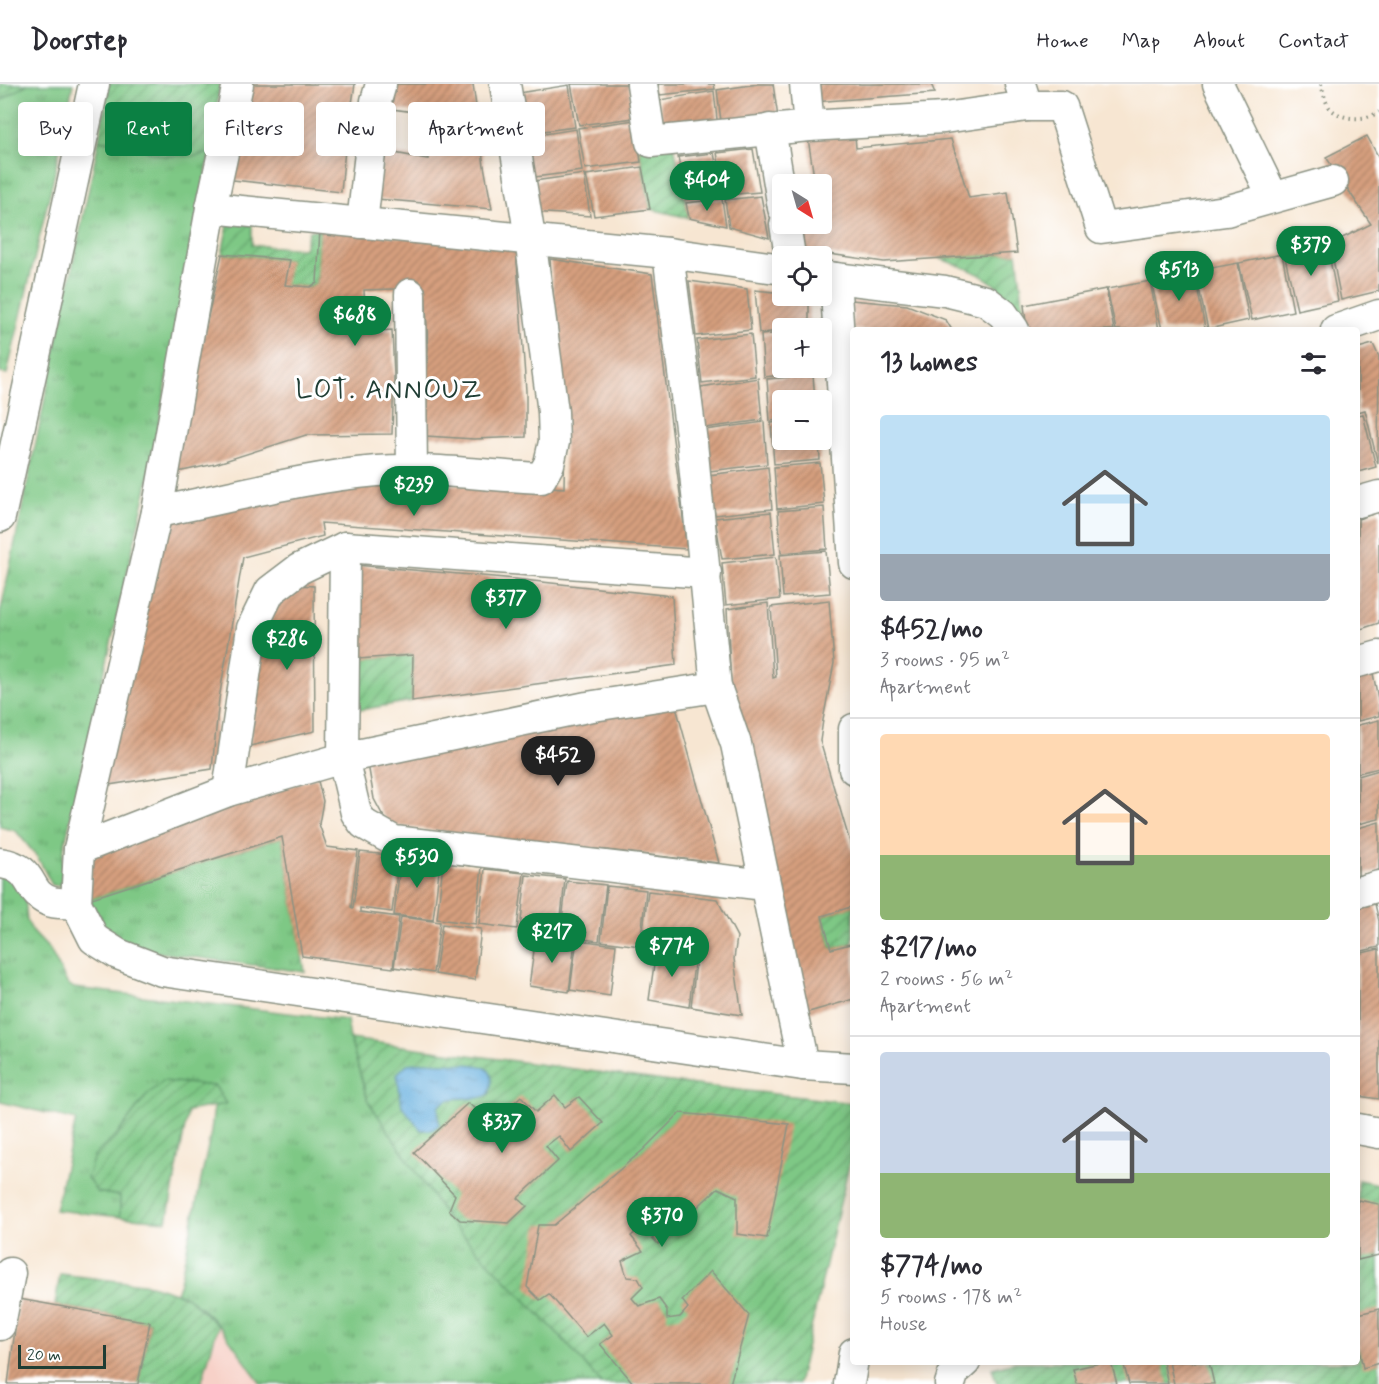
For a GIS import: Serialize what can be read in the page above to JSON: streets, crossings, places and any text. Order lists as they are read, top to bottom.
{
  "districts": ["LOT. ANNOUZ"],
  "scale_bar": "20 m",
  "north": "bottom right",
  "page": {
    "header": "Doorstep",
    "nav": [
      "Home",
      "Map",
      "About",
      "Contact"
    ],
    "chip": [
      "Buy",
      "Rent",
      "Filters",
      "New",
      "Apartment"
    ],
    "price": [
      "$404",
      "$379",
      "$513",
      "$688",
      "$239",
      "$377",
      "$286",
      "$452",
      "$530",
      "$217",
      "$774",
      "$337",
      "$370"
    ],
    "map_buttons": ["+", "−"],
    "heading": "13 homes",
    "list": [
      {
        "name": "$452/mo",
        "note": "3 rooms · 95 m² · Apartment"
      },
      {
        "name": "$217/mo",
        "note": "2 rooms · 56 m² · Apartment"
      },
      {
        "name": "$774/mo",
        "note": "5 rooms · 178 m² · House"
      }
    ],
    "scale": "20 m"
  }
}
